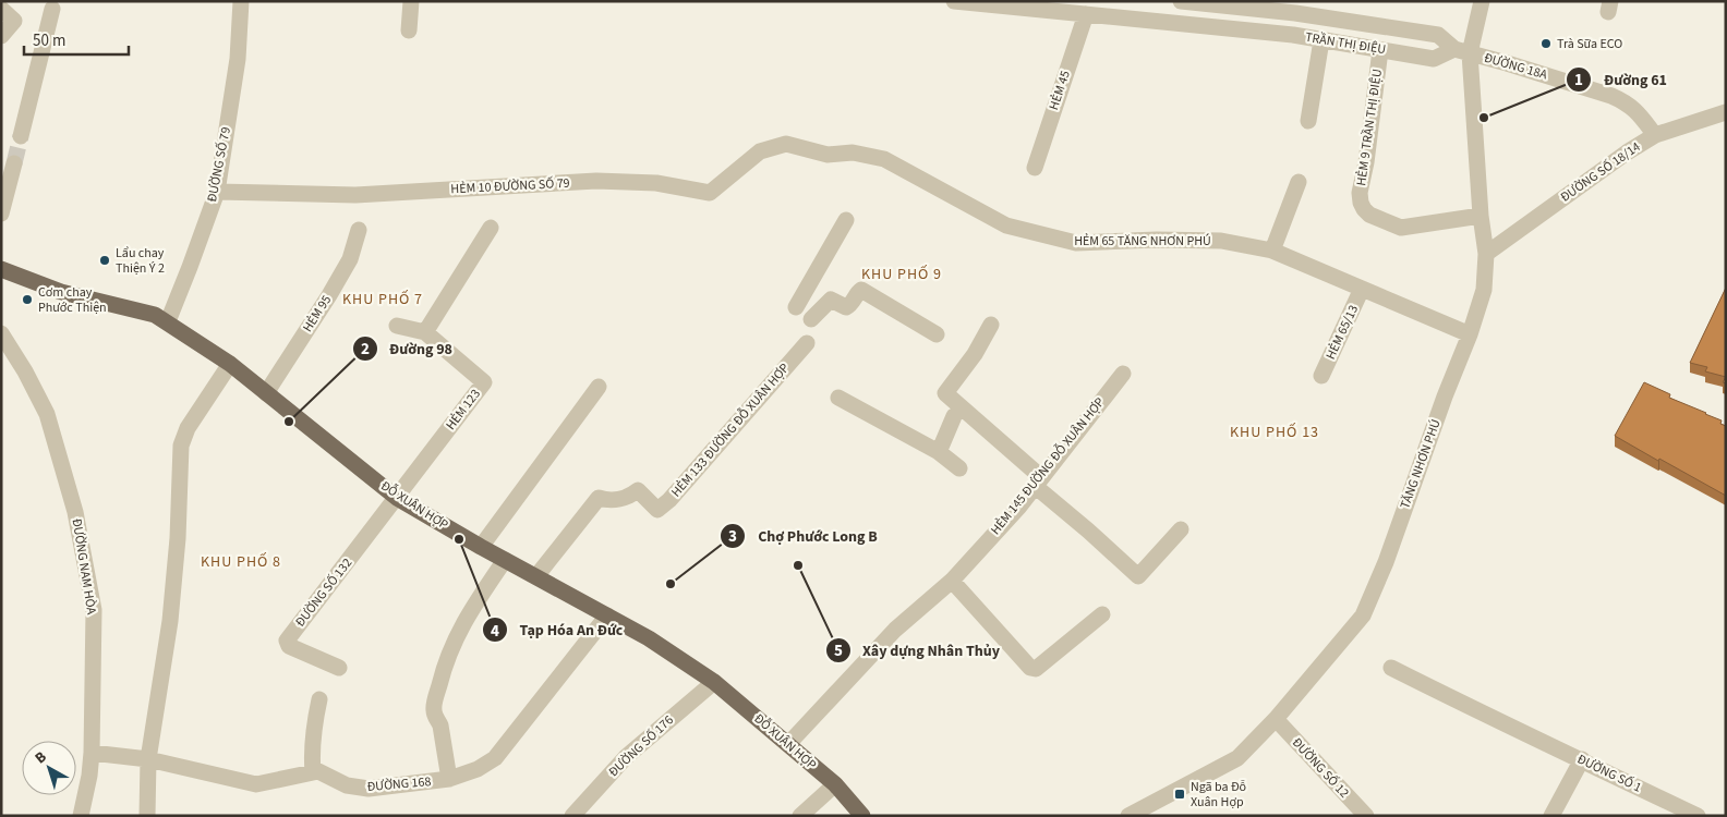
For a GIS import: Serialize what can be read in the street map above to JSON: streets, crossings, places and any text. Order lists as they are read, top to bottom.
{
  "streets": {
    "main road": ["ĐỖ XUÂN HỢP"],
    "street": [
      "TRẦN THỊ ĐIỆU",
      "ĐƯỜNG 18A",
      "HẺM 45",
      "HẺM 9 TRẦN THỊ ĐIỆU",
      "ĐƯỜNG SỐ 79",
      "ĐƯỜNG SỐ 18/14",
      "HẺM 10 ĐƯỜNG SỐ 79",
      "HẺM 65 TĂNG NHƠN PHÚ",
      "HẺM 95",
      "HẺM 65/13",
      "HẺM 123",
      "HẺM 133 ĐƯỜNG ĐỖ XUÂN HỢP",
      "TĂNG NHƠN PHÚ",
      "HẺM 145 ĐƯỜNG ĐỖ XUÂN HỢP",
      "ĐƯỜNG NAM HÒA",
      "ĐƯỜNG SỐ 132",
      "ĐƯỜNG SỐ 176",
      "ĐƯỜNG SỐ 12",
      "ĐƯỜNG SỐ 1",
      "ĐƯỜNG 168"
    ]
  },
  "crossings": [
    ["TRẦN THỊ ĐIỆU", "ĐƯỜNG 18A"],
    ["TRẦN THỊ ĐIỆU", "HẺM 45"],
    ["TRẦN THỊ ĐIỆU", "HẺM 9 TRẦN THỊ ĐIỆU"],
    ["TRẦN THỊ ĐIỆU", "TĂNG NHƠN PHÚ"],
    ["ĐƯỜNG 18A", "ĐƯỜNG SỐ 18/14"],
    ["ĐƯỜNG 18A", "TĂNG NHƠN PHÚ"],
    ["HẺM 9 TRẦN THỊ ĐIỆU", "TĂNG NHƠN PHÚ"],
    ["ĐƯỜNG SỐ 79", "HẺM 10 ĐƯỜNG SỐ 79"],
    ["ĐƯỜNG SỐ 79", "ĐỖ XUÂN HỢP"],
    ["ĐƯỜNG SỐ 18/14", "TĂNG NHƠN PHÚ"],
    ["HẺM 10 ĐƯỜNG SỐ 79", "HẺM 65 TĂNG NHƠN PHÚ"],
    ["HẺM 65 TĂNG NHƠN PHÚ", "HẺM 65/13"],
    ["HẺM 65 TĂNG NHƠN PHÚ", "TĂNG NHƠN PHÚ"],
    ["HẺM 95", "ĐỖ XUÂN HỢP"],
    ["HẺM 123", "ĐỖ XUÂN HỢP"],
    ["HẺM 123", "ĐƯỜNG SỐ 132"],
    ["HẺM 133 ĐƯỜNG ĐỖ XUÂN HỢP", "ĐỖ XUÂN HỢP"],
    ["TĂNG NHƠN PHÚ", "ĐƯỜNG SỐ 12"],
    ["HẺM 145 ĐƯỜNG ĐỖ XUÂN HỢP", "ĐỖ XUÂN HỢP"],
    ["ĐỖ XUÂN HỢP", "ĐƯỜNG SỐ 132"],
    ["ĐỖ XUÂN HỢP", "ĐƯỜNG SỐ 176"],
    ["ĐỖ XUÂN HỢP", "ĐƯỜNG 168"]
  ],
  "districts": [
    "KHU PHỐ 9",
    "KHU PHỐ 7",
    "KHU PHỐ 13",
    "KHU PHỐ 8"
  ],
  "places": {
    "other": [
      "Trà Sữa ECO",
      "Đường 61",
      "Lẩu chay Thiện Ý 2",
      "Cơm chay Phước Thiện",
      "Đường 98",
      "Tạp Hóa An Đức",
      "Xây dựng Nhân Thủy",
      "Chợ Phước Long B"
    ],
    "transit": ["Ngã ba Đỗ Xuân Hợp"]
  },
  "scale_bar": "50 m",
  "north": "top left"
}
